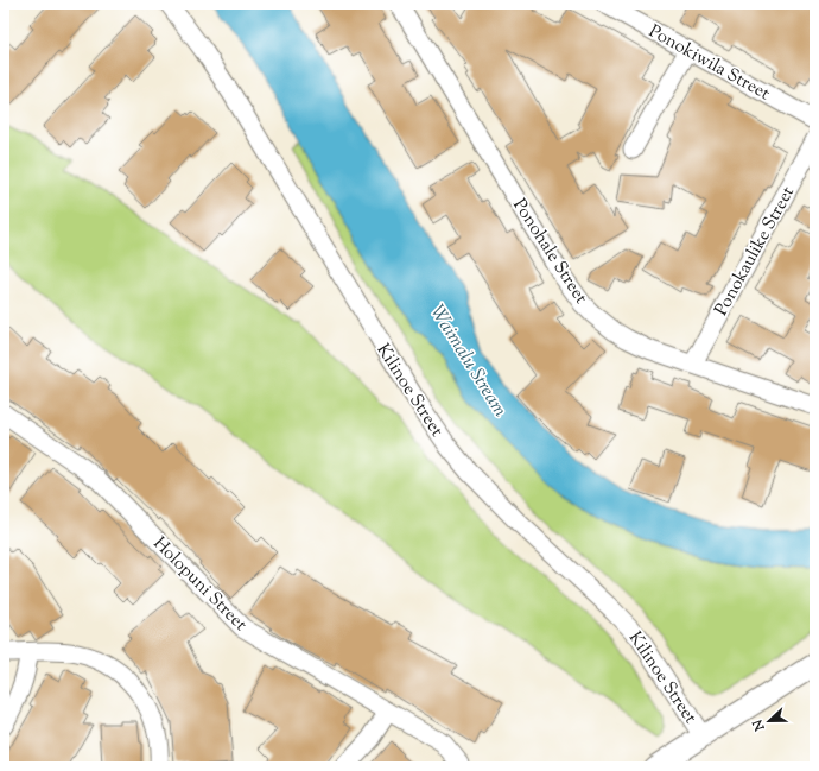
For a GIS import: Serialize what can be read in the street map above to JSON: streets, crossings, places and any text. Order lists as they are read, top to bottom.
{
  "streets": {
    "street": [
      "Ponokiwila Street",
      "Ponohale Street",
      "Ponokaulike Street",
      "Kilinoe Street",
      "Holopuni Street"
    ]
  },
  "crossings": [
    ["Ponohale Street", "Ponokaulike Street"]
  ],
  "water": ["Waimalu Stream"],
  "north": "left"
}
